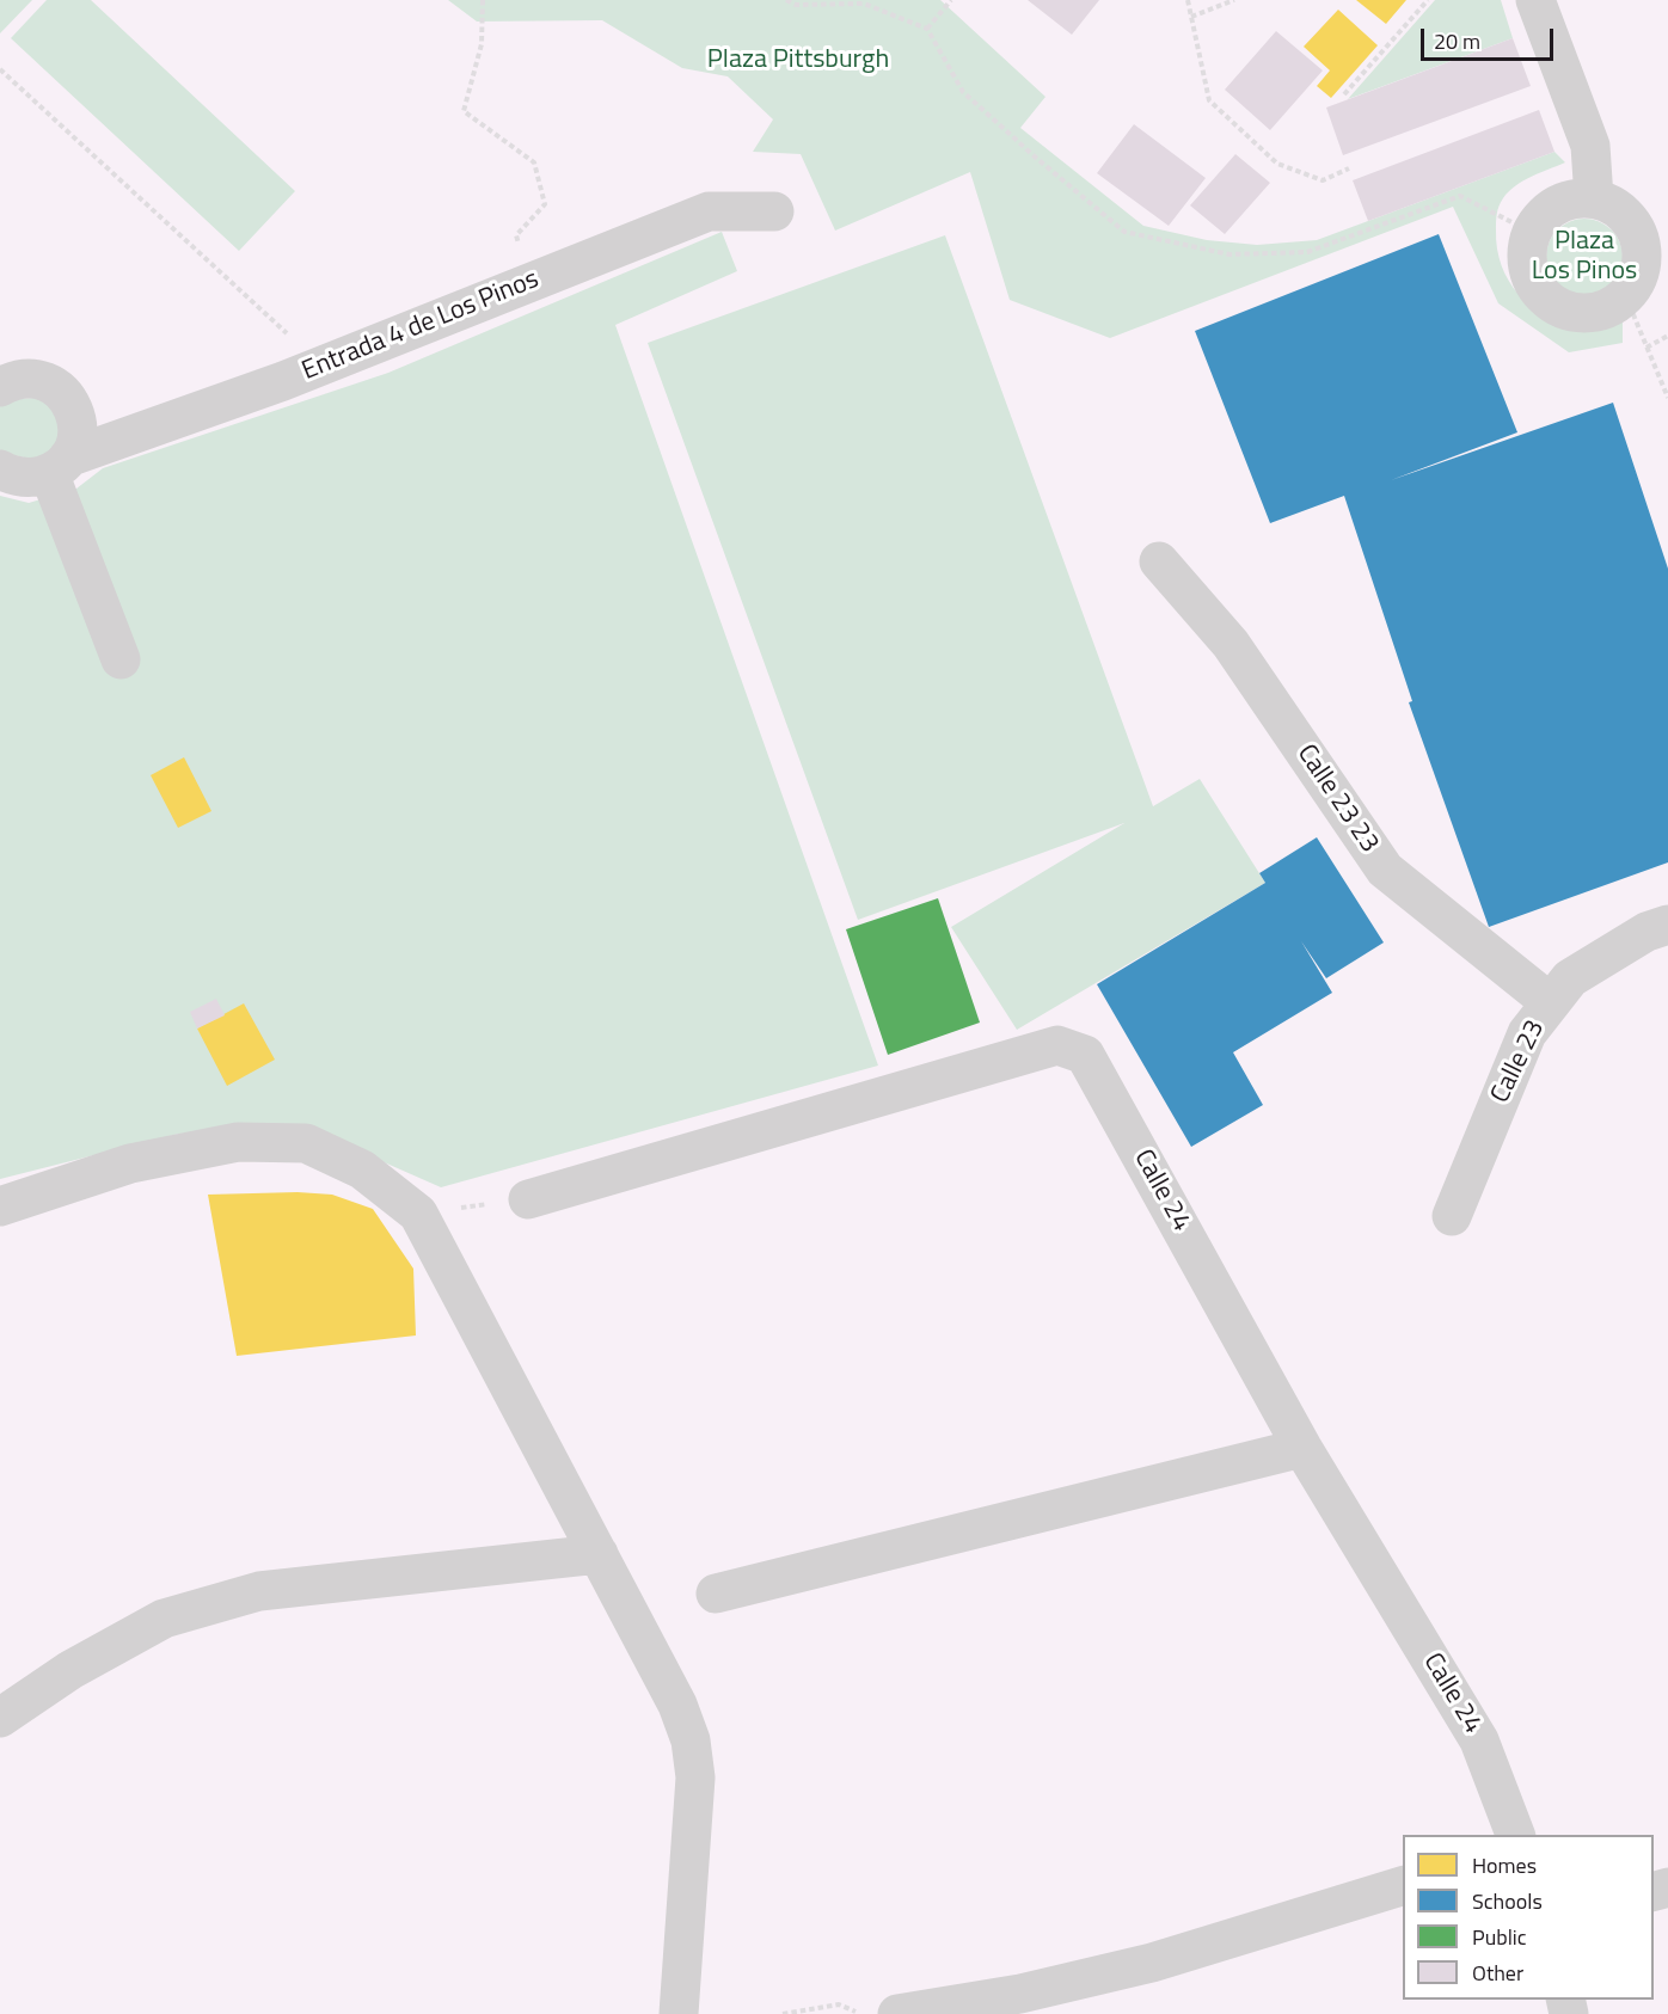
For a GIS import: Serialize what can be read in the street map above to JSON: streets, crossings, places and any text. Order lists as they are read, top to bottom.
{
  "streets": {
    "street": [
      "Entrada 4 de Los Pinos",
      "Calle 23 23",
      "Calle 23",
      "Calle 24"
    ]
  },
  "crossings": [
    ["Calle 23 23", "Calle 23"]
  ],
  "parks": ["Plaza Pittsburgh", "Plaza Los Pinos"],
  "legend": [
    "Homes",
    "Schools",
    "Public",
    "Other"
  ],
  "scale_bar": "20 m"
}
